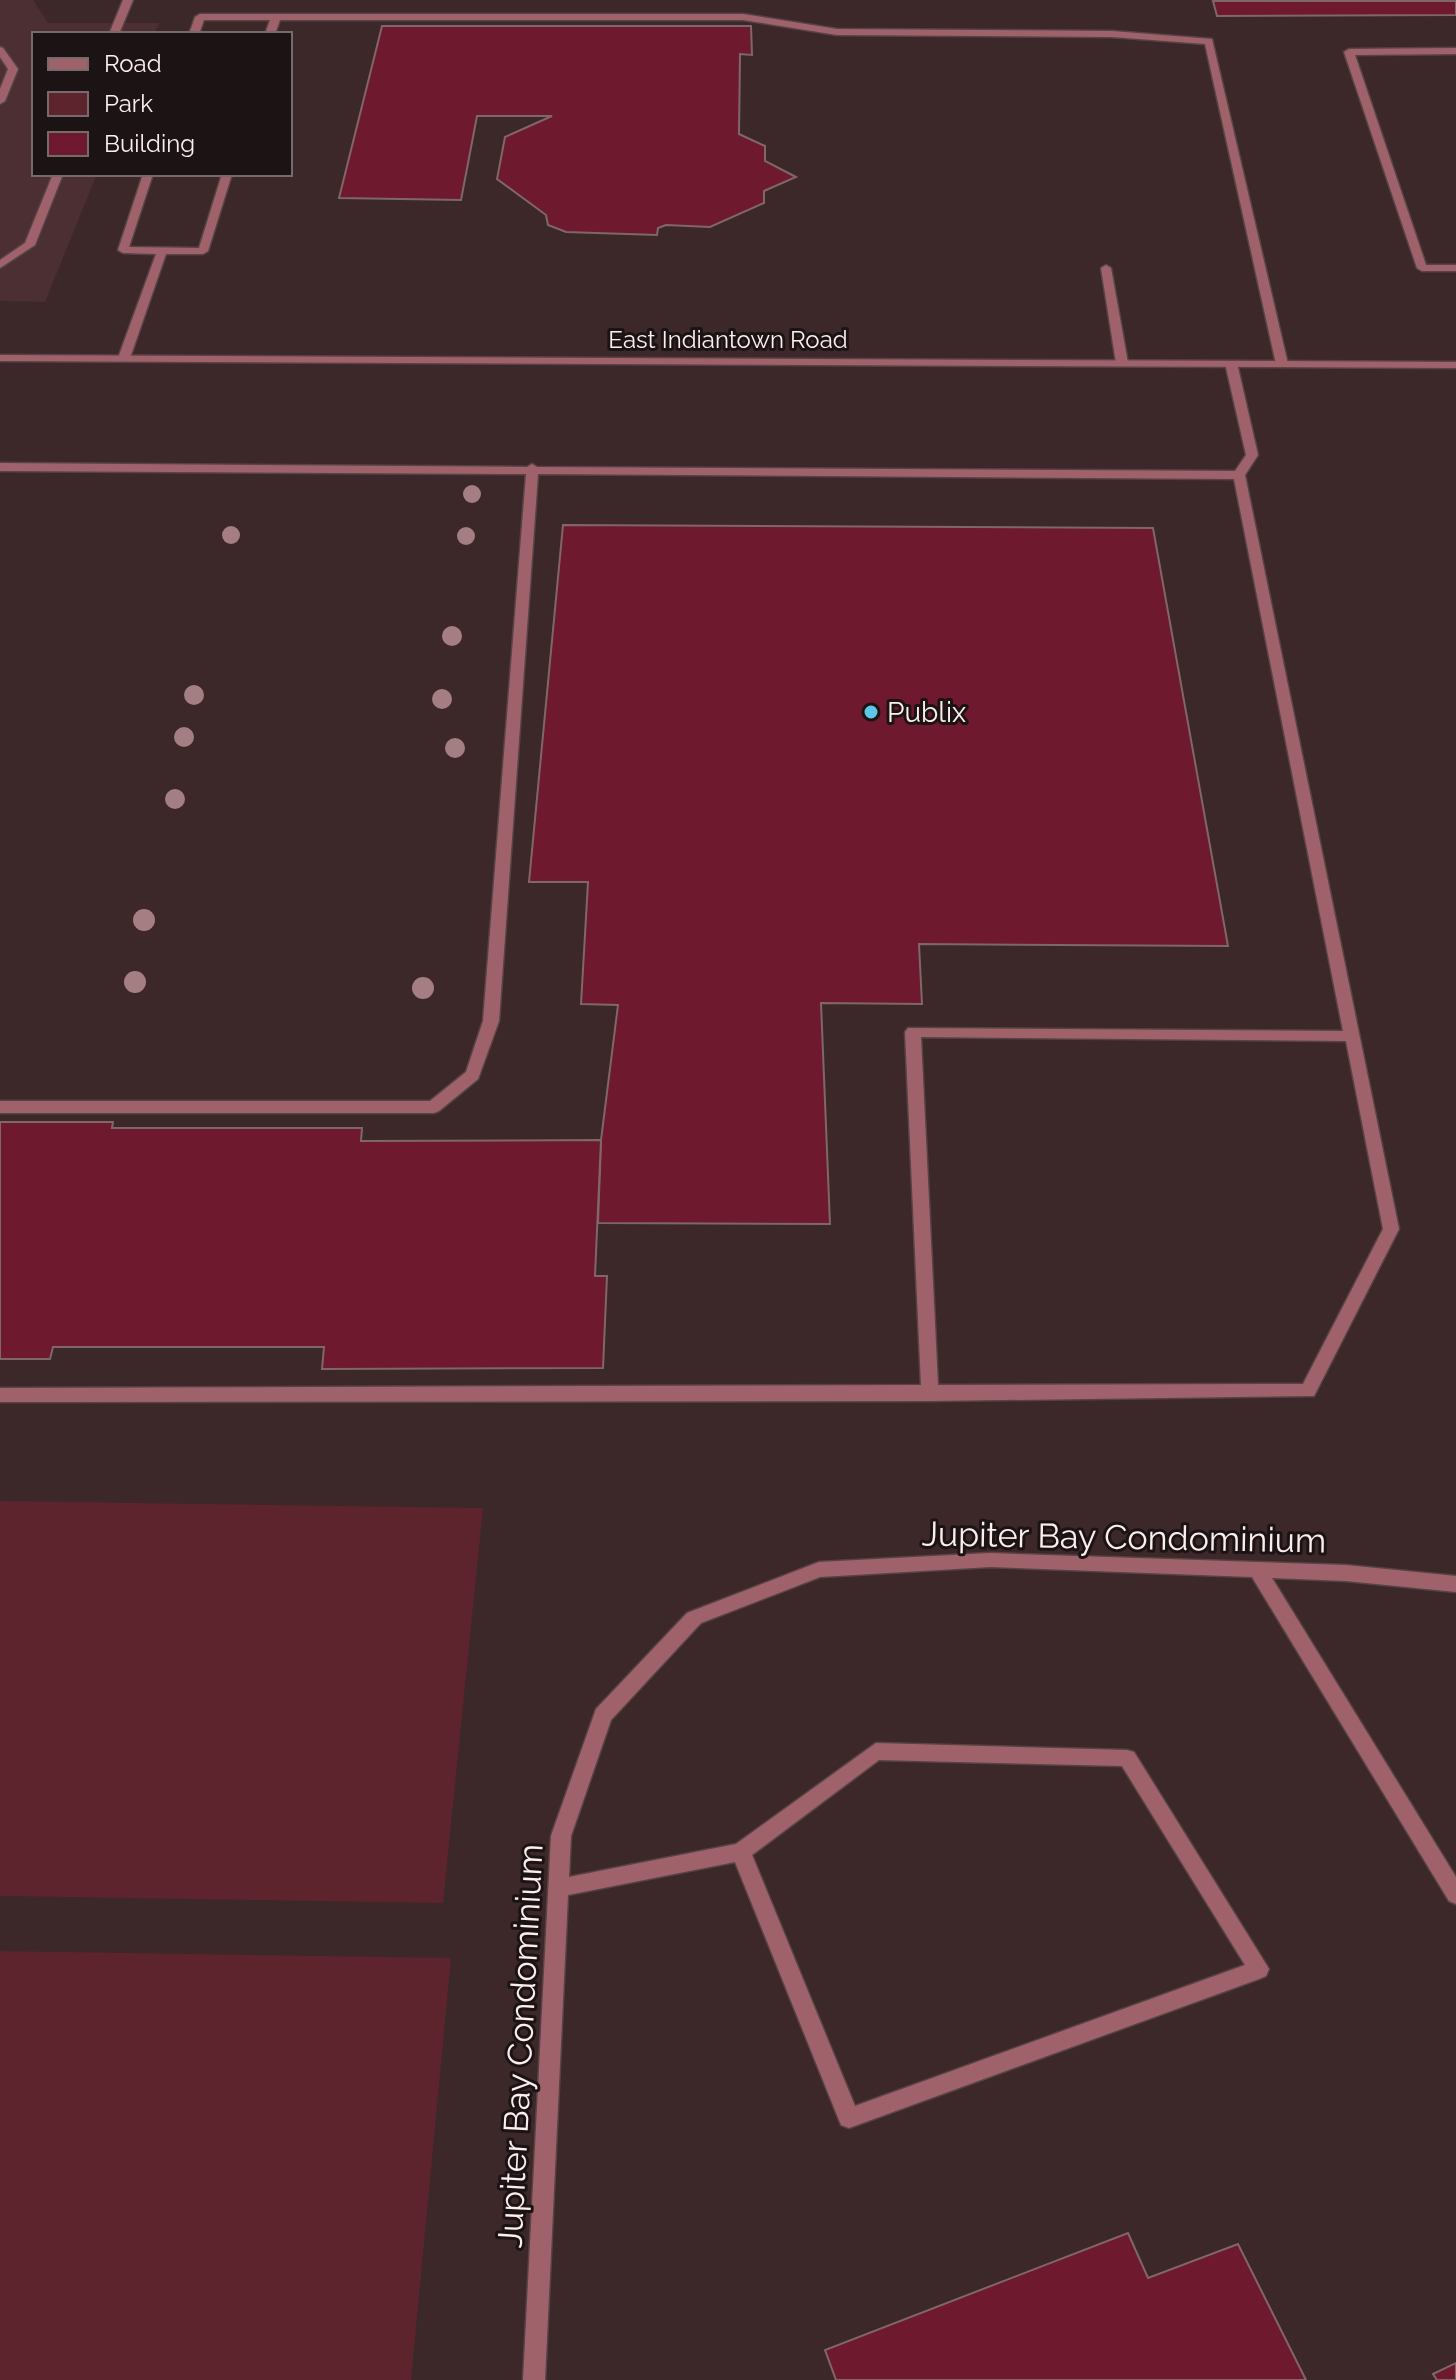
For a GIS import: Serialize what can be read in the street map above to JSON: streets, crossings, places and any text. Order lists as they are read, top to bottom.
{
  "streets": {
    "street": ["East Indiantown Road", "Jupiter Bay Condominium"]
  },
  "places": ["Publix"],
  "legend": ["Road", "Park", "Building"]
}
